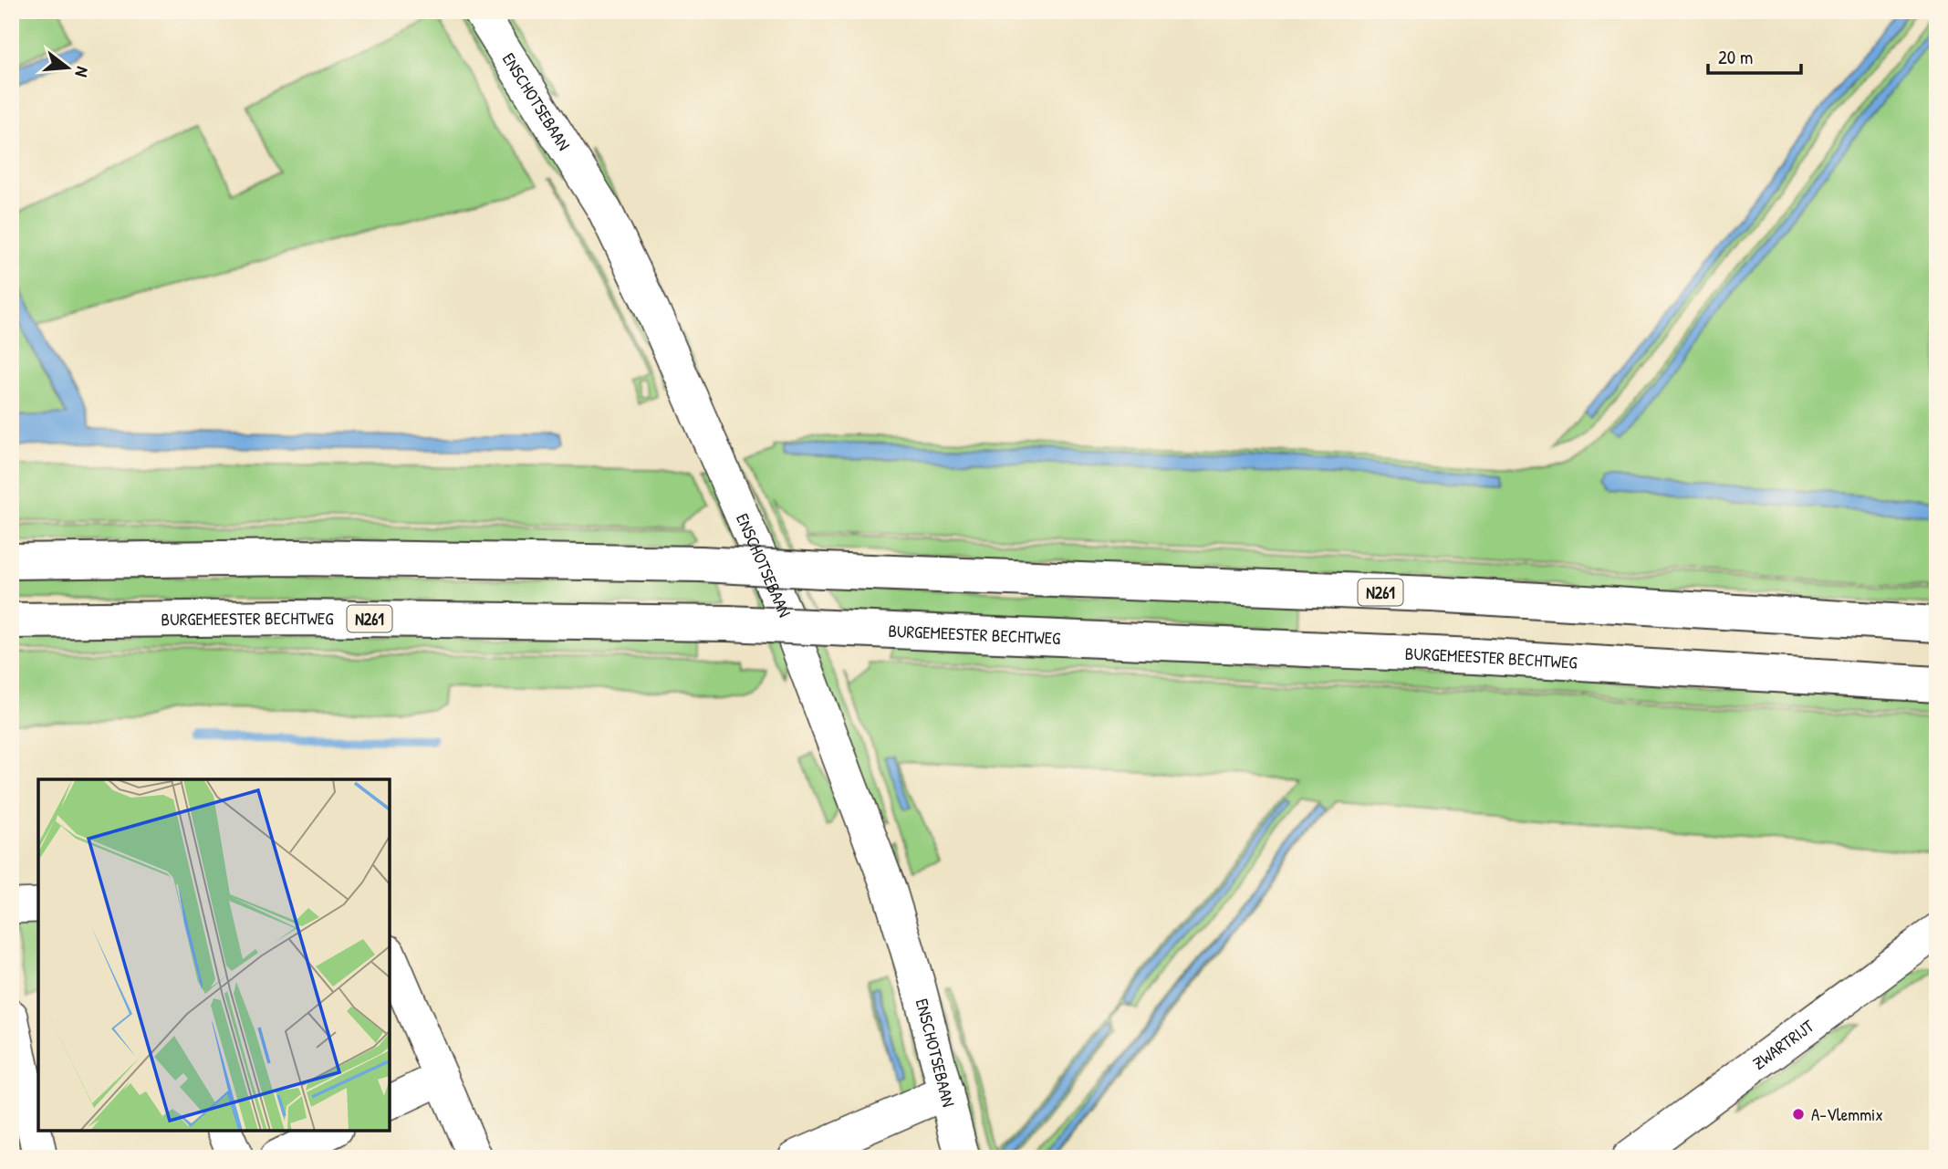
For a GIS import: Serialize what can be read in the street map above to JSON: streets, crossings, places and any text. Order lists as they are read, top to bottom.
{
  "streets": {
    "main road": ["N261", "BURGEMEESTER BECHTWEG"],
    "street": ["ENSCHOTSEBAAN", "ZWARTRIJT"]
  },
  "places": ["A-Vlemmix"],
  "scale_bar": "20 m",
  "north": "right"
}
